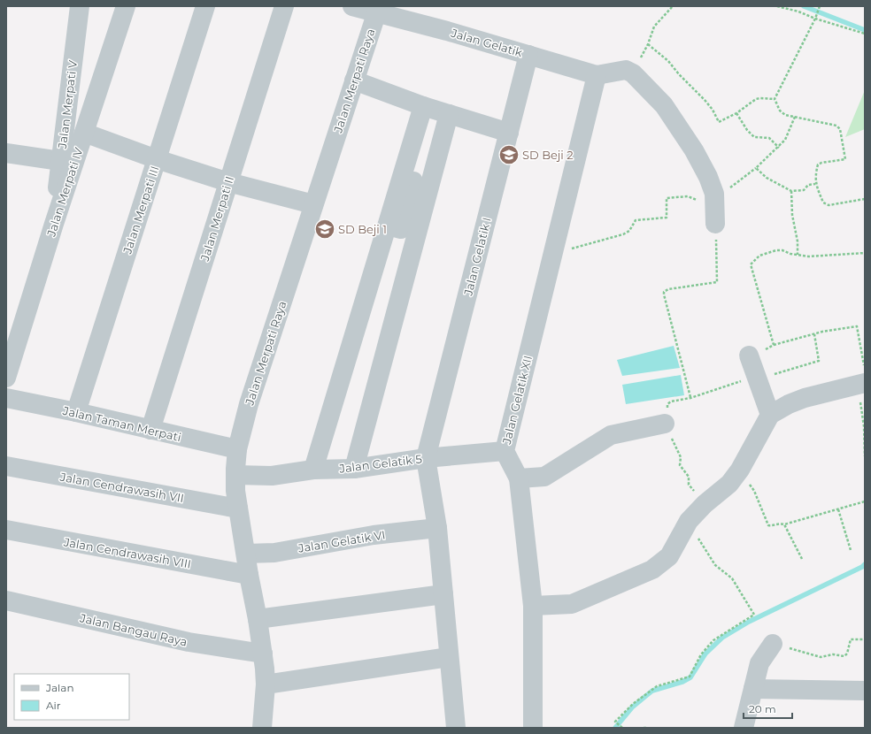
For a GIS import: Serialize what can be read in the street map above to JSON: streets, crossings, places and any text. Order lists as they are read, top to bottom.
{
  "streets": {
    "street": [
      "Jalan Gelatik",
      "Jalan Merpati Raya",
      "Jalan Merpati V",
      "Jalan Merpati IV",
      "Jalan Merpati III",
      "Jalan Merpati II",
      "Jalan Gelatik I",
      "Jalan Gelatik XII",
      "Jalan Taman Merpati",
      "Jalan Gelatik 5",
      "Jalan Cendrawasih VII",
      "Jalan Gelatik VI",
      "Jalan Cendrawasih VIII",
      "Jalan Bangau Raya"
    ]
  },
  "crossings": [
    ["Jalan Gelatik", "Jalan Merpati Raya"],
    ["Jalan Gelatik", "Jalan Gelatik I"],
    ["Jalan Gelatik", "Jalan Gelatik XII"],
    ["Jalan Merpati Raya", "Jalan Taman Merpati"],
    ["Jalan Merpati Raya", "Jalan Gelatik 5"],
    ["Jalan Merpati Raya", "Jalan Cendrawasih VII"],
    ["Jalan Merpati Raya", "Jalan Gelatik VI"],
    ["Jalan Merpati Raya", "Jalan Cendrawasih VIII"],
    ["Jalan Merpati Raya", "Jalan Bangau Raya"],
    ["Jalan Merpati V", "Jalan Merpati IV"],
    ["Jalan Merpati III", "Jalan Taman Merpati"],
    ["Jalan Merpati II", "Jalan Taman Merpati"],
    ["Jalan Gelatik I", "Jalan Gelatik 5"],
    ["Jalan Gelatik XII", "Jalan Gelatik 5"]
  ],
  "places": {
    "school or university": ["SD Beji 2", "SD Beji 1"]
  },
  "legend": ["Jalan", "Air"],
  "scale_bar": "20 m"
}
